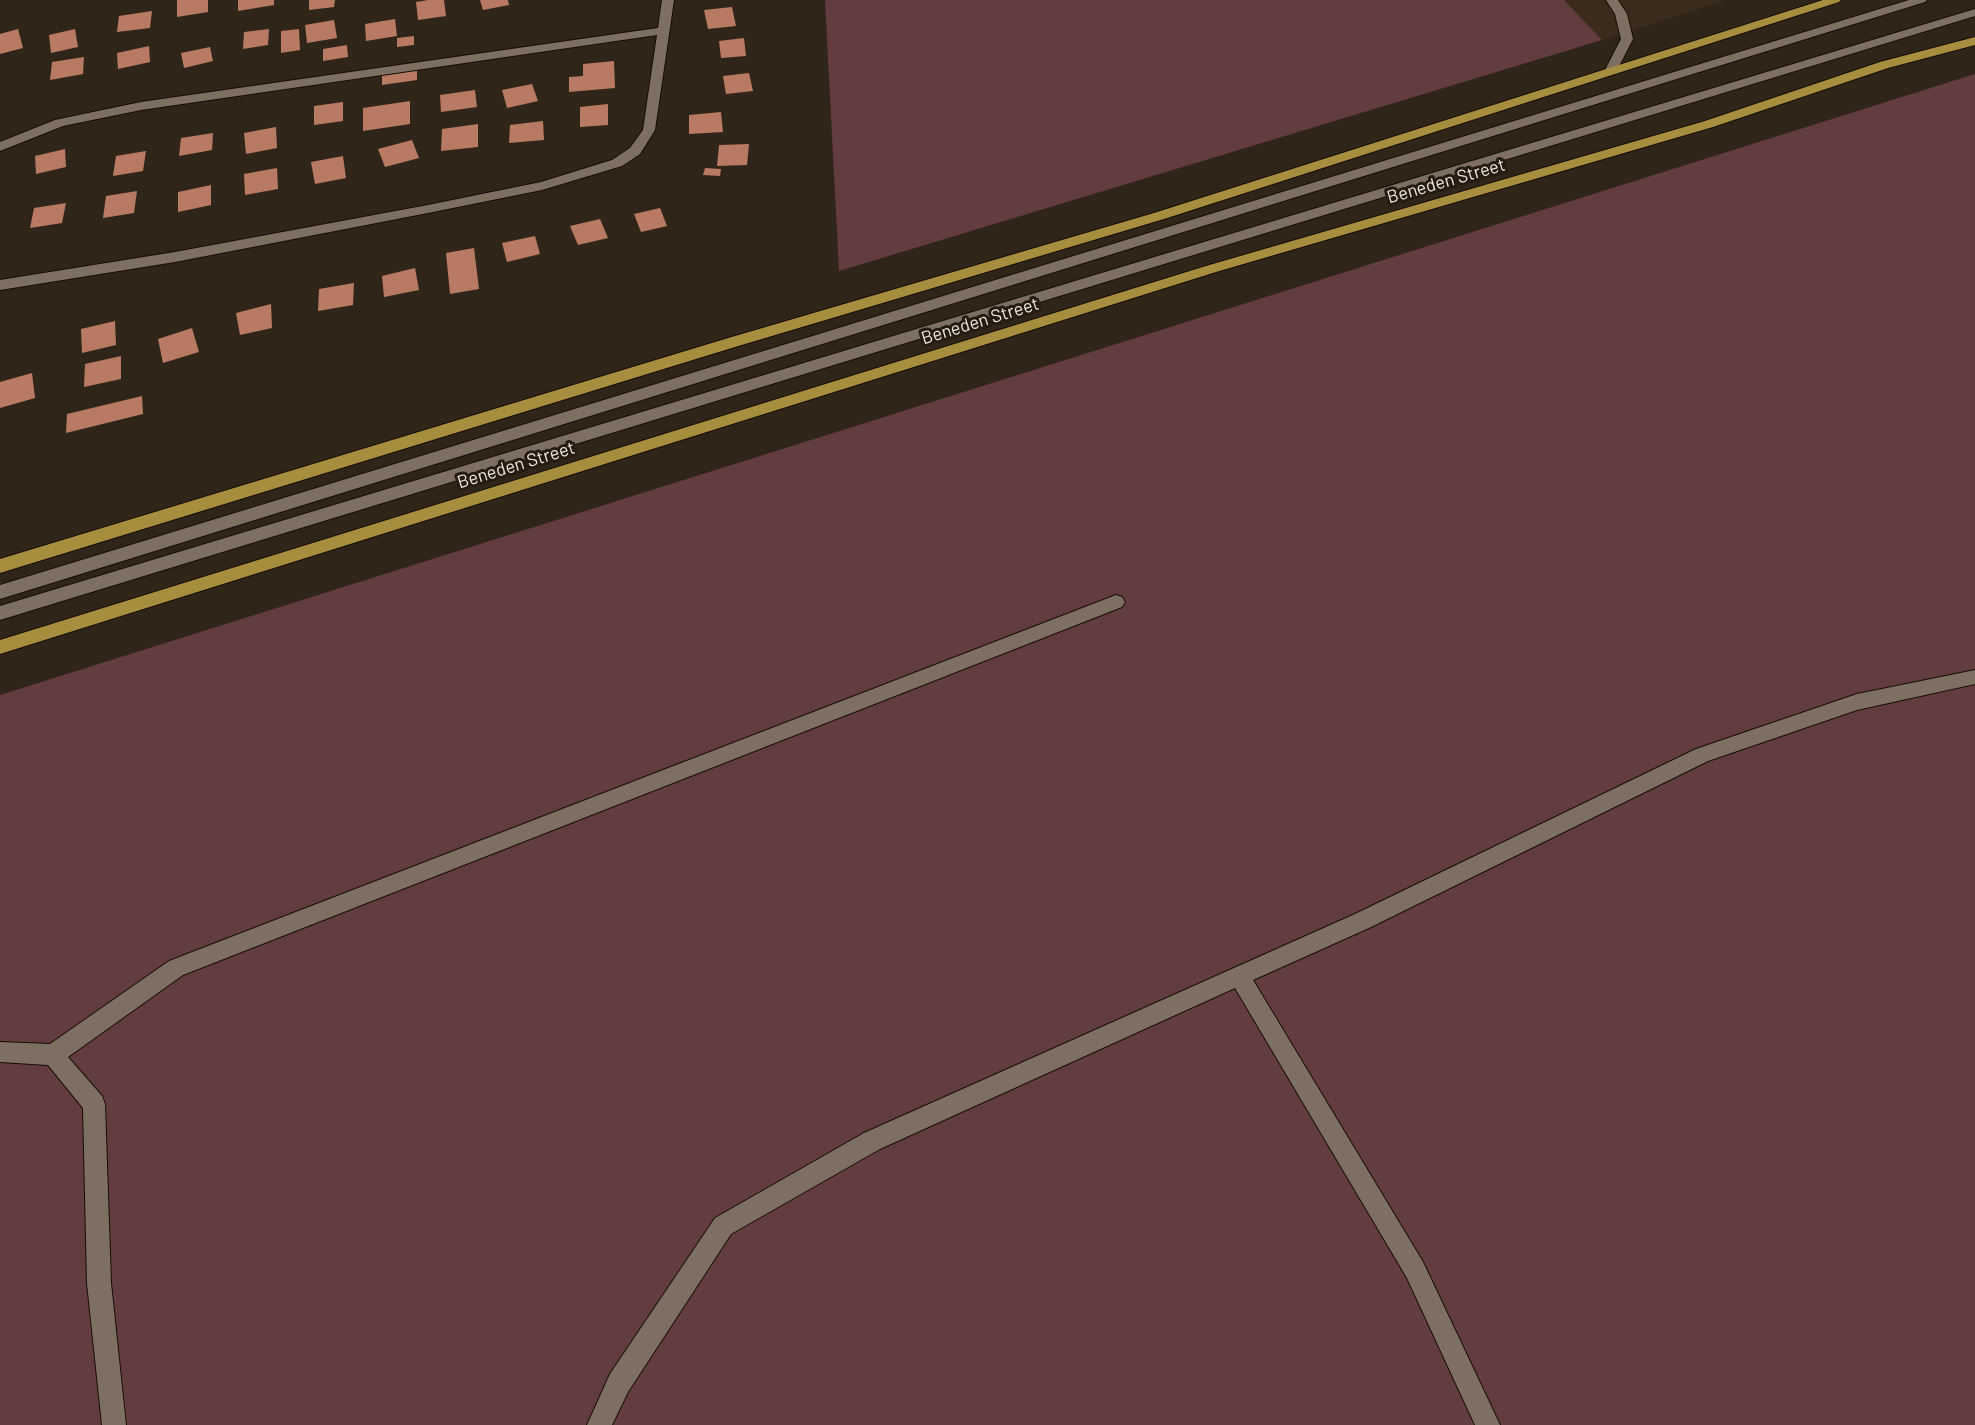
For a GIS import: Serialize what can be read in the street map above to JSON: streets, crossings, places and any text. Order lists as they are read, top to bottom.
{
  "streets": {
    "main road": ["Beneden Street"]
  }
}
